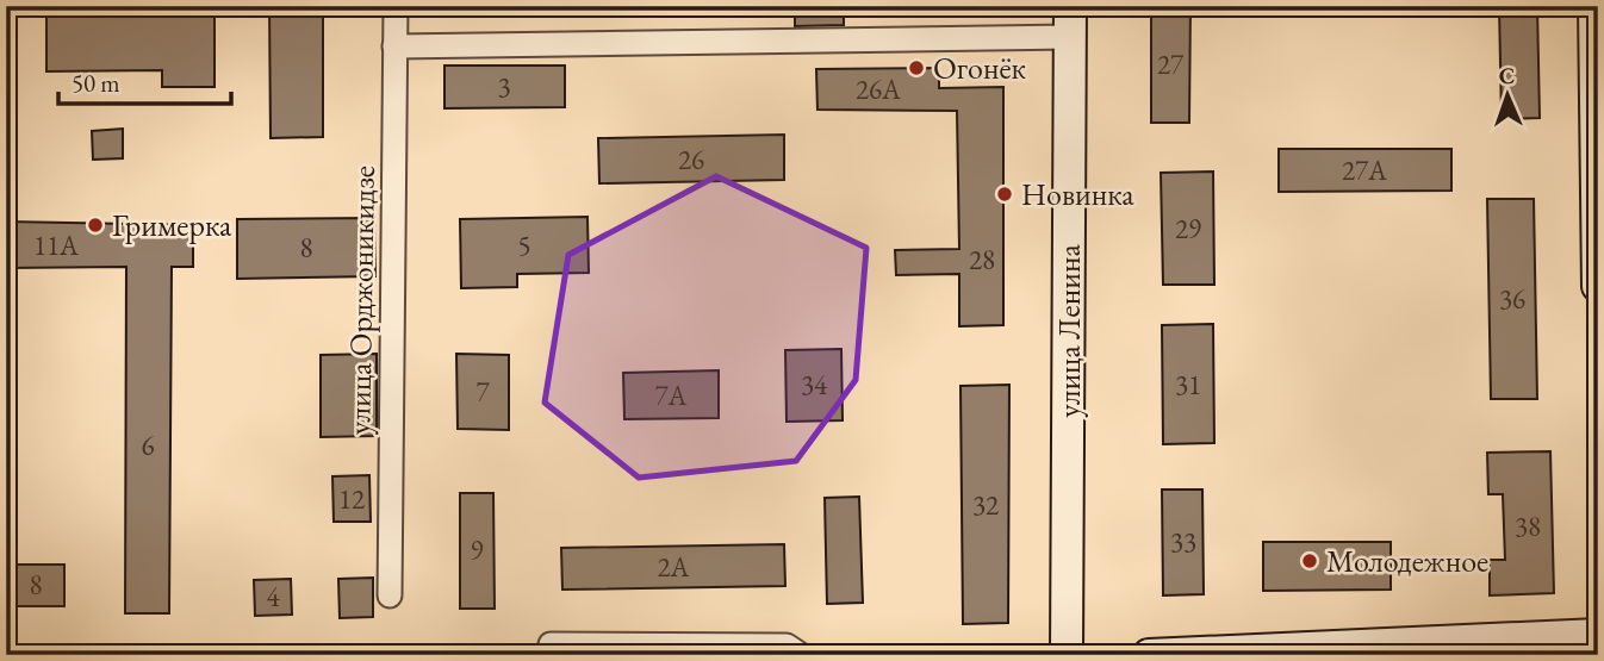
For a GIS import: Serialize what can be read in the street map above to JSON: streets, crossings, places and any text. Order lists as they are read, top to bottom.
{
  "streets": {
    "street": ["улица Орджоникидзе", "улица Ленина"]
  },
  "places": [
    "Огонёк",
    "Новинка",
    "Гримерка",
    "Молодежное"
  ],
  "house_numbers": [
    "27",
    "3",
    "26А",
    "26",
    "27А",
    "29",
    "11А",
    "5",
    "8",
    "28",
    "36",
    "34",
    "31",
    "7",
    "7А",
    "6",
    "12",
    "32",
    "38",
    "33",
    "9",
    "2А",
    "8",
    "4"
  ],
  "scale_bar": "50 m",
  "north": "top"
}
